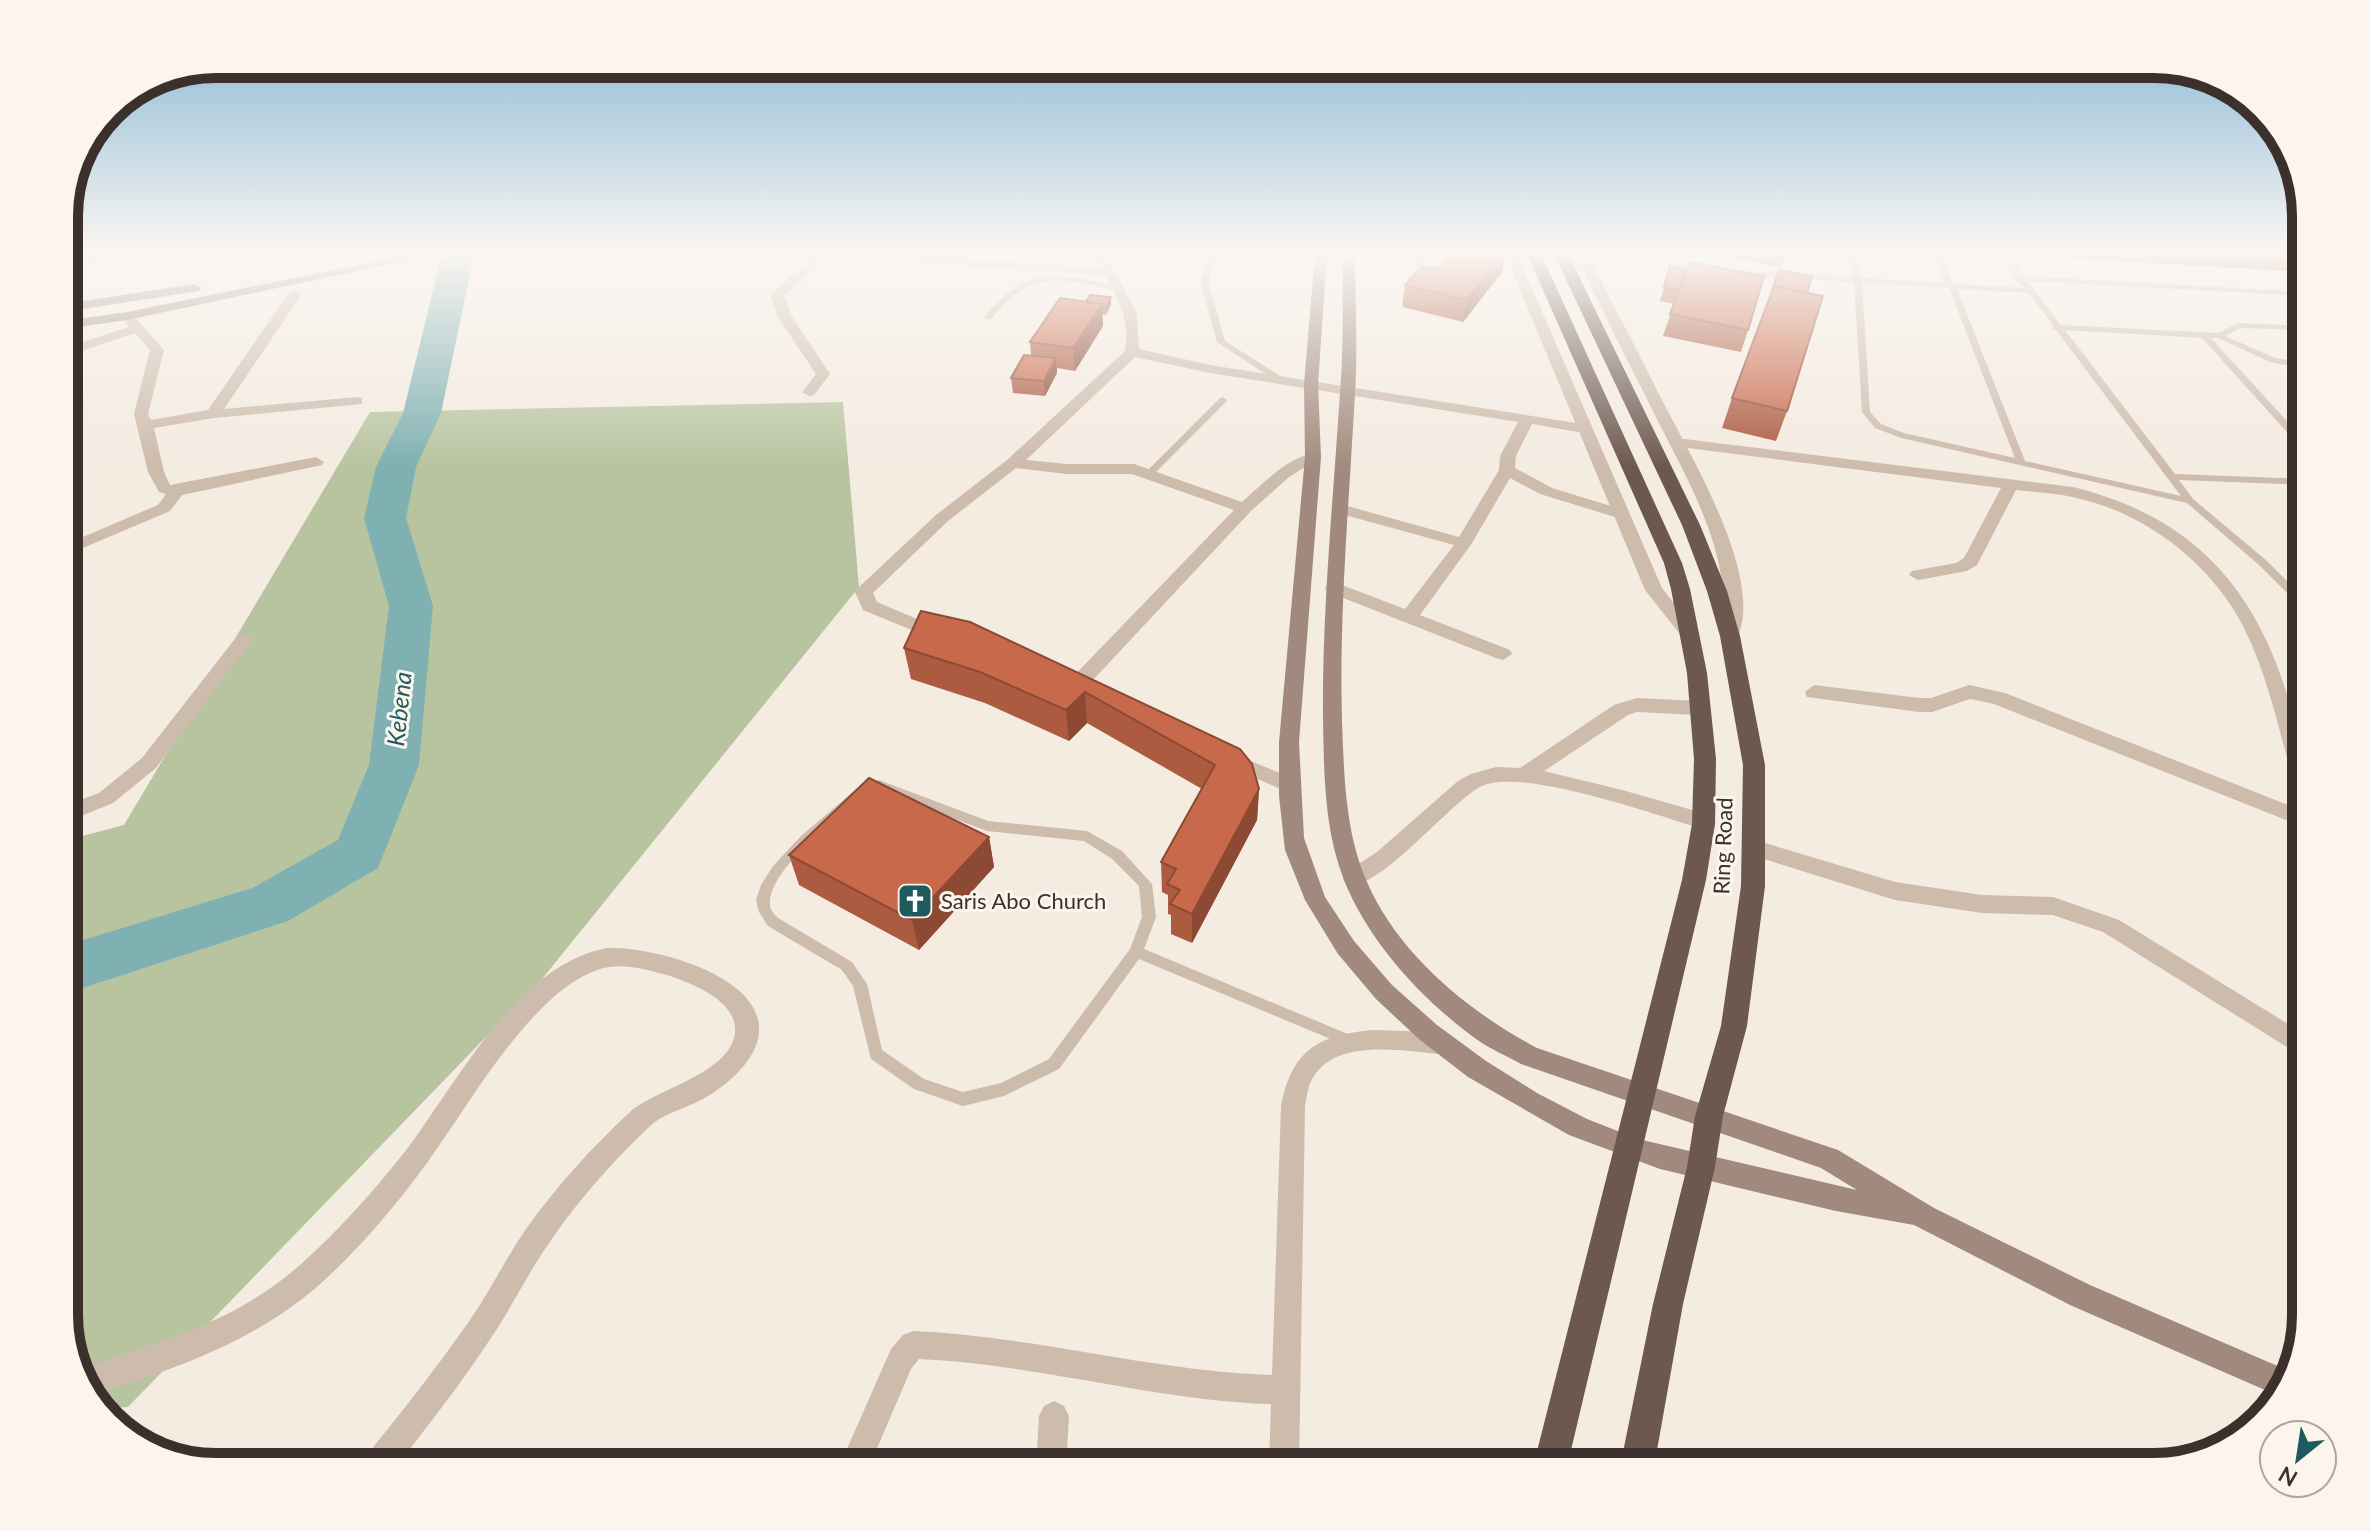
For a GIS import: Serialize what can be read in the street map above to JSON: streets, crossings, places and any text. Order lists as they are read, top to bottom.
{
  "streets": {
    "highway": ["Ring Road"]
  },
  "water": ["Kebena"],
  "places": {
    "church": ["Saris Abo Church"]
  },
  "north": "bottom left"
}
